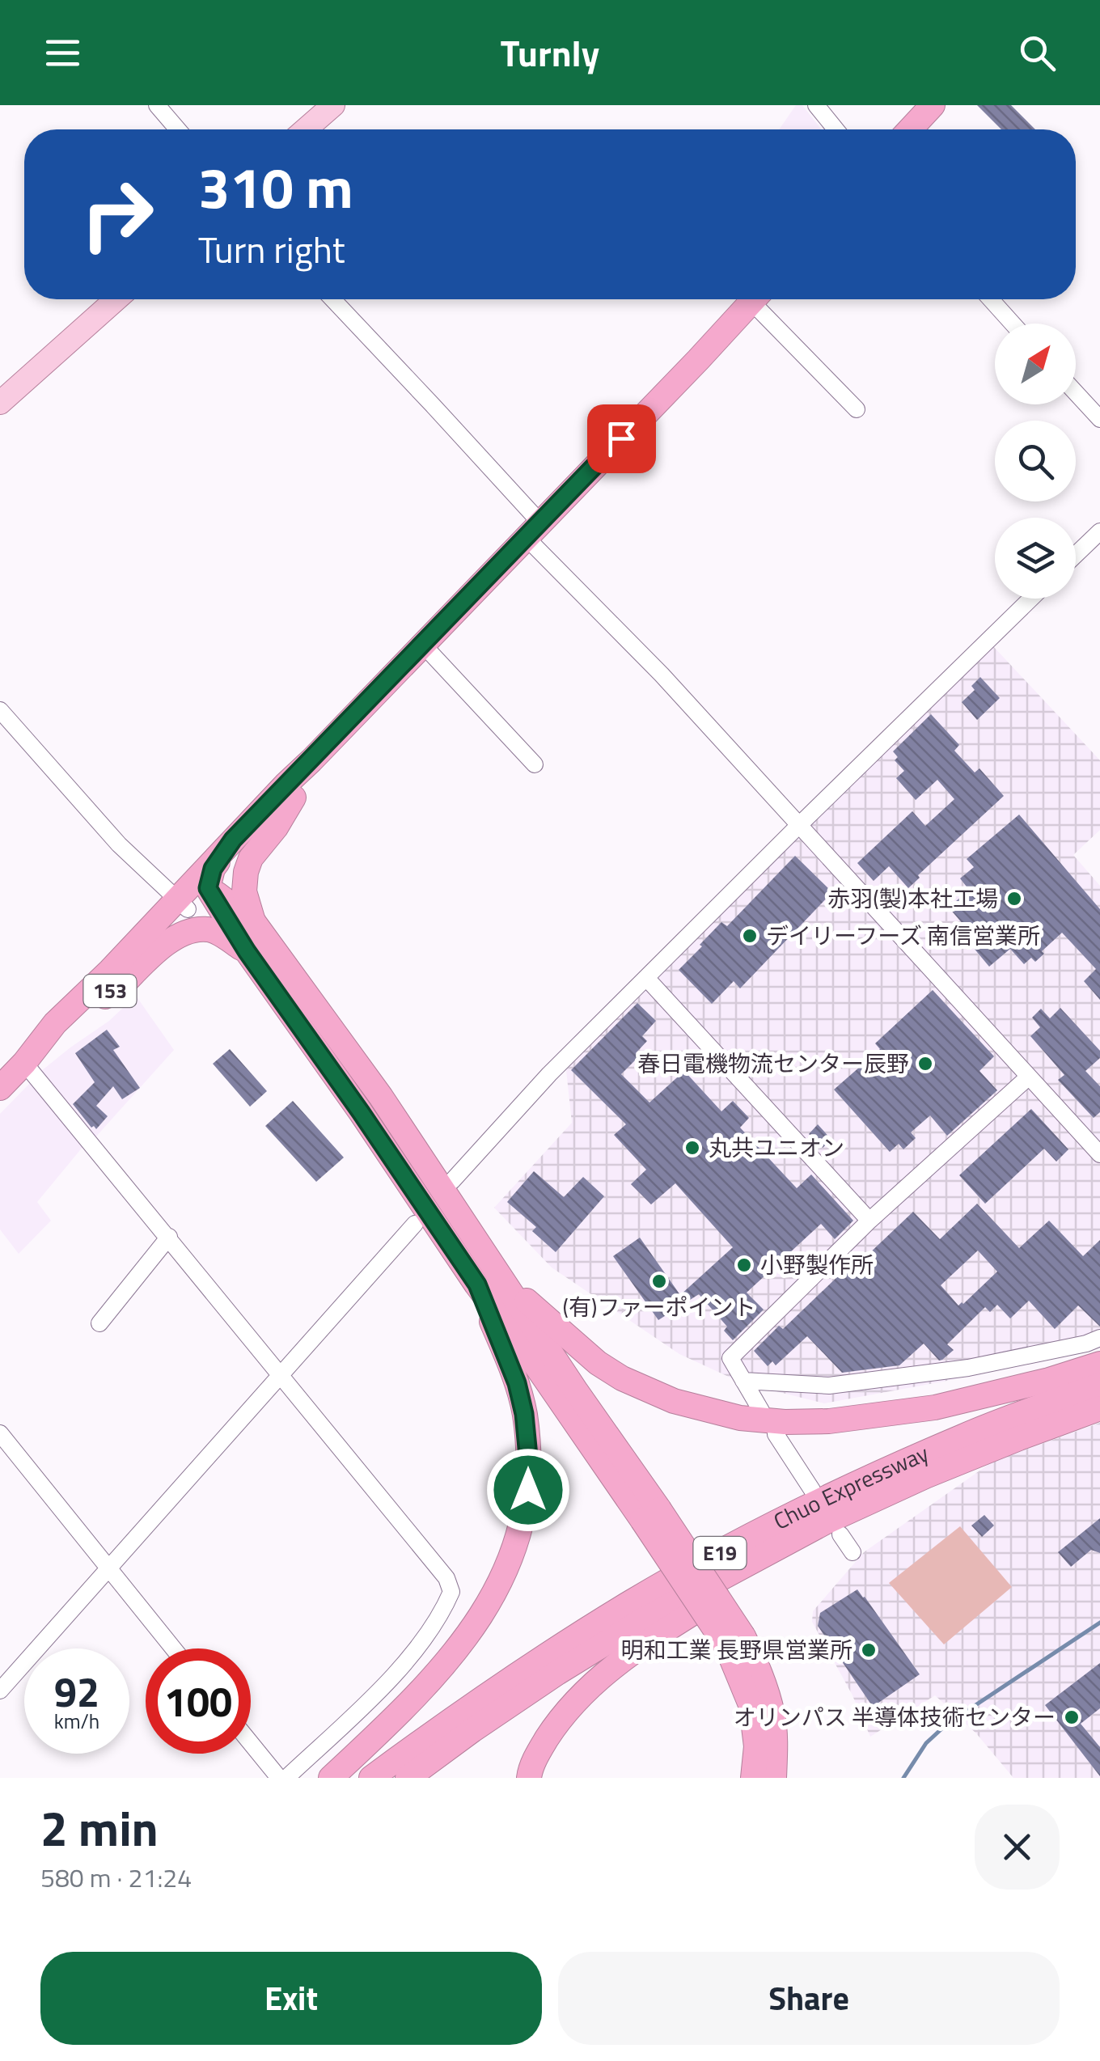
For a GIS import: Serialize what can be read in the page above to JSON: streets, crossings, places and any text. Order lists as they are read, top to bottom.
{
  "streets": {
    "highway": ["153", "Chuo Expressway", "E19"]
  },
  "places": [
    "赤羽(製)本社工場",
    "デイリーフーズ 南信営業所",
    "春日電機物流センター辰野",
    "丸共ユニオン",
    "小野製作所",
    "(有)ファーポイント",
    "明和工業 長野県営業所",
    "オリンパス 半導体技術センター"
  ],
  "north": "top right",
  "page": {
    "header": "Turnly",
    "turn": ["310 m", "Turn right"],
    "speed": "92 km/h",
    "limit": "100",
    "heading": ["2 min", "580 m · 21:24"],
    "buttons": ["Exit", "Share"]
  }
}
